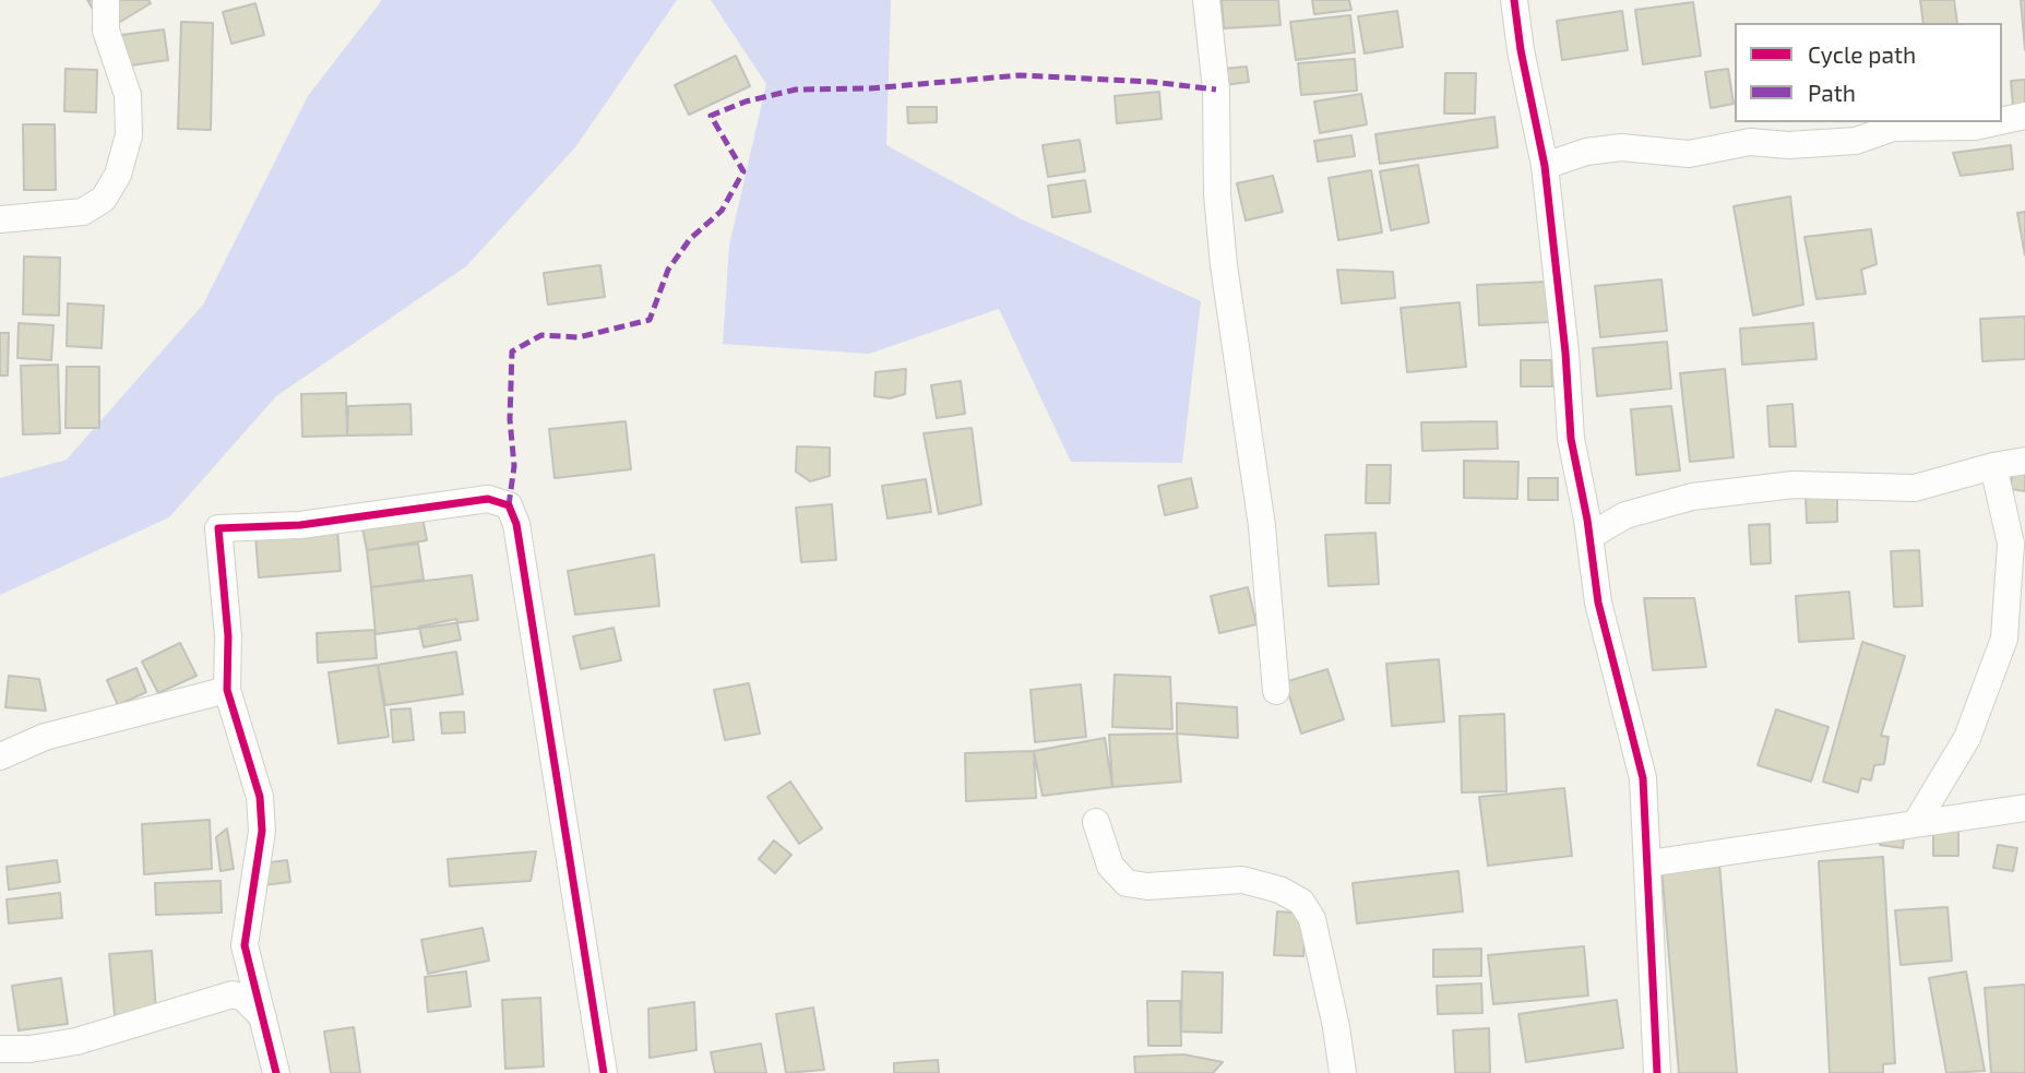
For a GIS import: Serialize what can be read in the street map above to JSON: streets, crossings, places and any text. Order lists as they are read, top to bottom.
{
  "legend": ["Cycle path", "Path"]
}
